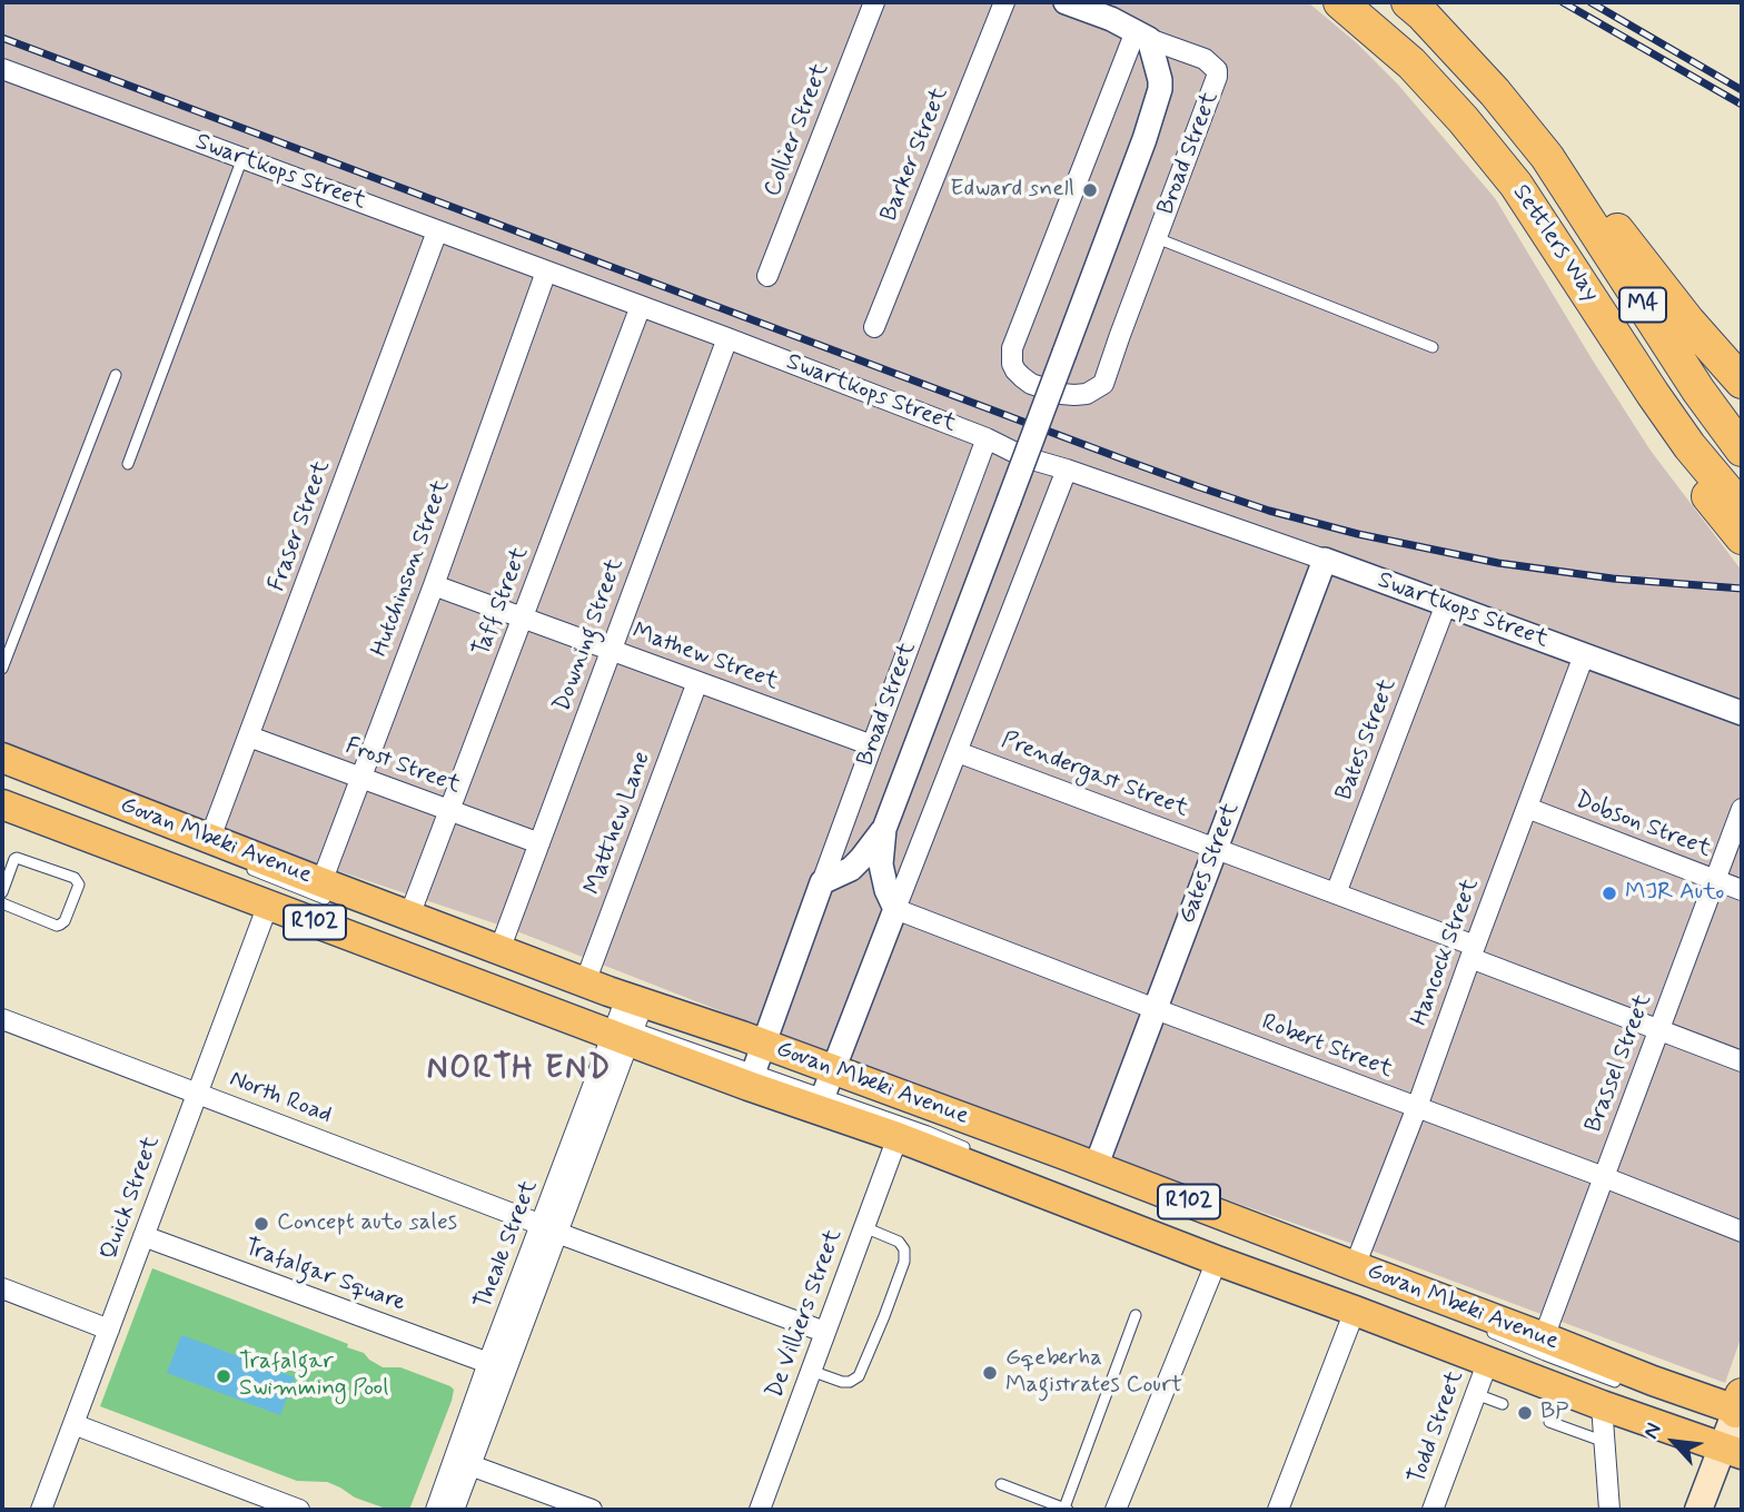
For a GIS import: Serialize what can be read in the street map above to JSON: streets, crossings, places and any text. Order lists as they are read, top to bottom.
{
  "streets": {
    "highway": ["Settlers Way", "M4"],
    "main road": ["Govan Mbeki Avenue", "R102"],
    "street": [
      "Collier Street",
      "Broad Street",
      "Barker Street",
      "Swartkops Street",
      "Fraser Street",
      "Hutchinson Street",
      "Taff Street",
      "Downing Street",
      "Mathew Street",
      "Bates Street",
      "Frost Street",
      "Prendergast Street",
      "Matthew Lane",
      "Dobson Street",
      "Gates Street",
      "Hancock Street",
      "Robert Street",
      "Brassel Street",
      "North Road",
      "Quick Street",
      "Theale Street",
      "Trafalgar Square",
      "De Villiers Street",
      "Todd Street"
    ]
  },
  "crossings": [
    ["Broad Street", "Swartkops Street"],
    ["Broad Street", "Mathew Street"],
    ["Broad Street", "Govan Mbeki Avenue"],
    ["Broad Street", "Robert Street"],
    ["Swartkops Street", "Fraser Street"],
    ["Swartkops Street", "Hutchinson Street"],
    ["Swartkops Street", "Taff Street"],
    ["Swartkops Street", "Downing Street"],
    ["Swartkops Street", "Bates Street"],
    ["Swartkops Street", "Gates Street"],
    ["Swartkops Street", "Hancock Street"],
    ["Fraser Street", "Frost Street"],
    ["Fraser Street", "Govan Mbeki Avenue"],
    ["Hutchinson Street", "Mathew Street"],
    ["Hutchinson Street", "Frost Street"],
    ["Hutchinson Street", "Govan Mbeki Avenue"],
    ["Taff Street", "Mathew Street"],
    ["Taff Street", "Frost Street"],
    ["Taff Street", "Govan Mbeki Avenue"],
    ["Downing Street", "Mathew Street"],
    ["Downing Street", "Frost Street"],
    ["Downing Street", "Govan Mbeki Avenue"],
    ["Mathew Street", "Matthew Lane"],
    ["Bates Street", "Prendergast Street"],
    ["Prendergast Street", "Gates Street"],
    ["Prendergast Street", "Hancock Street"],
    ["Prendergast Street", "Brassel Street"],
    ["Matthew Lane", "Govan Mbeki Avenue"],
    ["Dobson Street", "Hancock Street"],
    ["Dobson Street", "Brassel Street"],
    ["Govan Mbeki Avenue", "Gates Street"],
    ["Govan Mbeki Avenue", "Hancock Street"],
    ["Govan Mbeki Avenue", "Brassel Street"],
    ["Govan Mbeki Avenue", "Quick Street"],
    ["Govan Mbeki Avenue", "Theale Street"],
    ["Govan Mbeki Avenue", "De Villiers Street"],
    ["Govan Mbeki Avenue", "Todd Street"],
    ["Gates Street", "Robert Street"],
    ["Hancock Street", "Robert Street"],
    ["Robert Street", "Brassel Street"],
    ["North Road", "Quick Street"],
    ["North Road", "Theale Street"],
    ["North Road", "De Villiers Street"],
    ["Quick Street", "Trafalgar Square"],
    ["Theale Street", "Trafalgar Square"]
  ],
  "districts": ["NORTH END"],
  "places": [
    "Edward snell",
    "MJR Auto",
    "Concept auto sales",
    "Gqeberha Magistrates Court",
    "Trafalgar Swimming Pool",
    "BP"
  ],
  "north": "top left"
}
